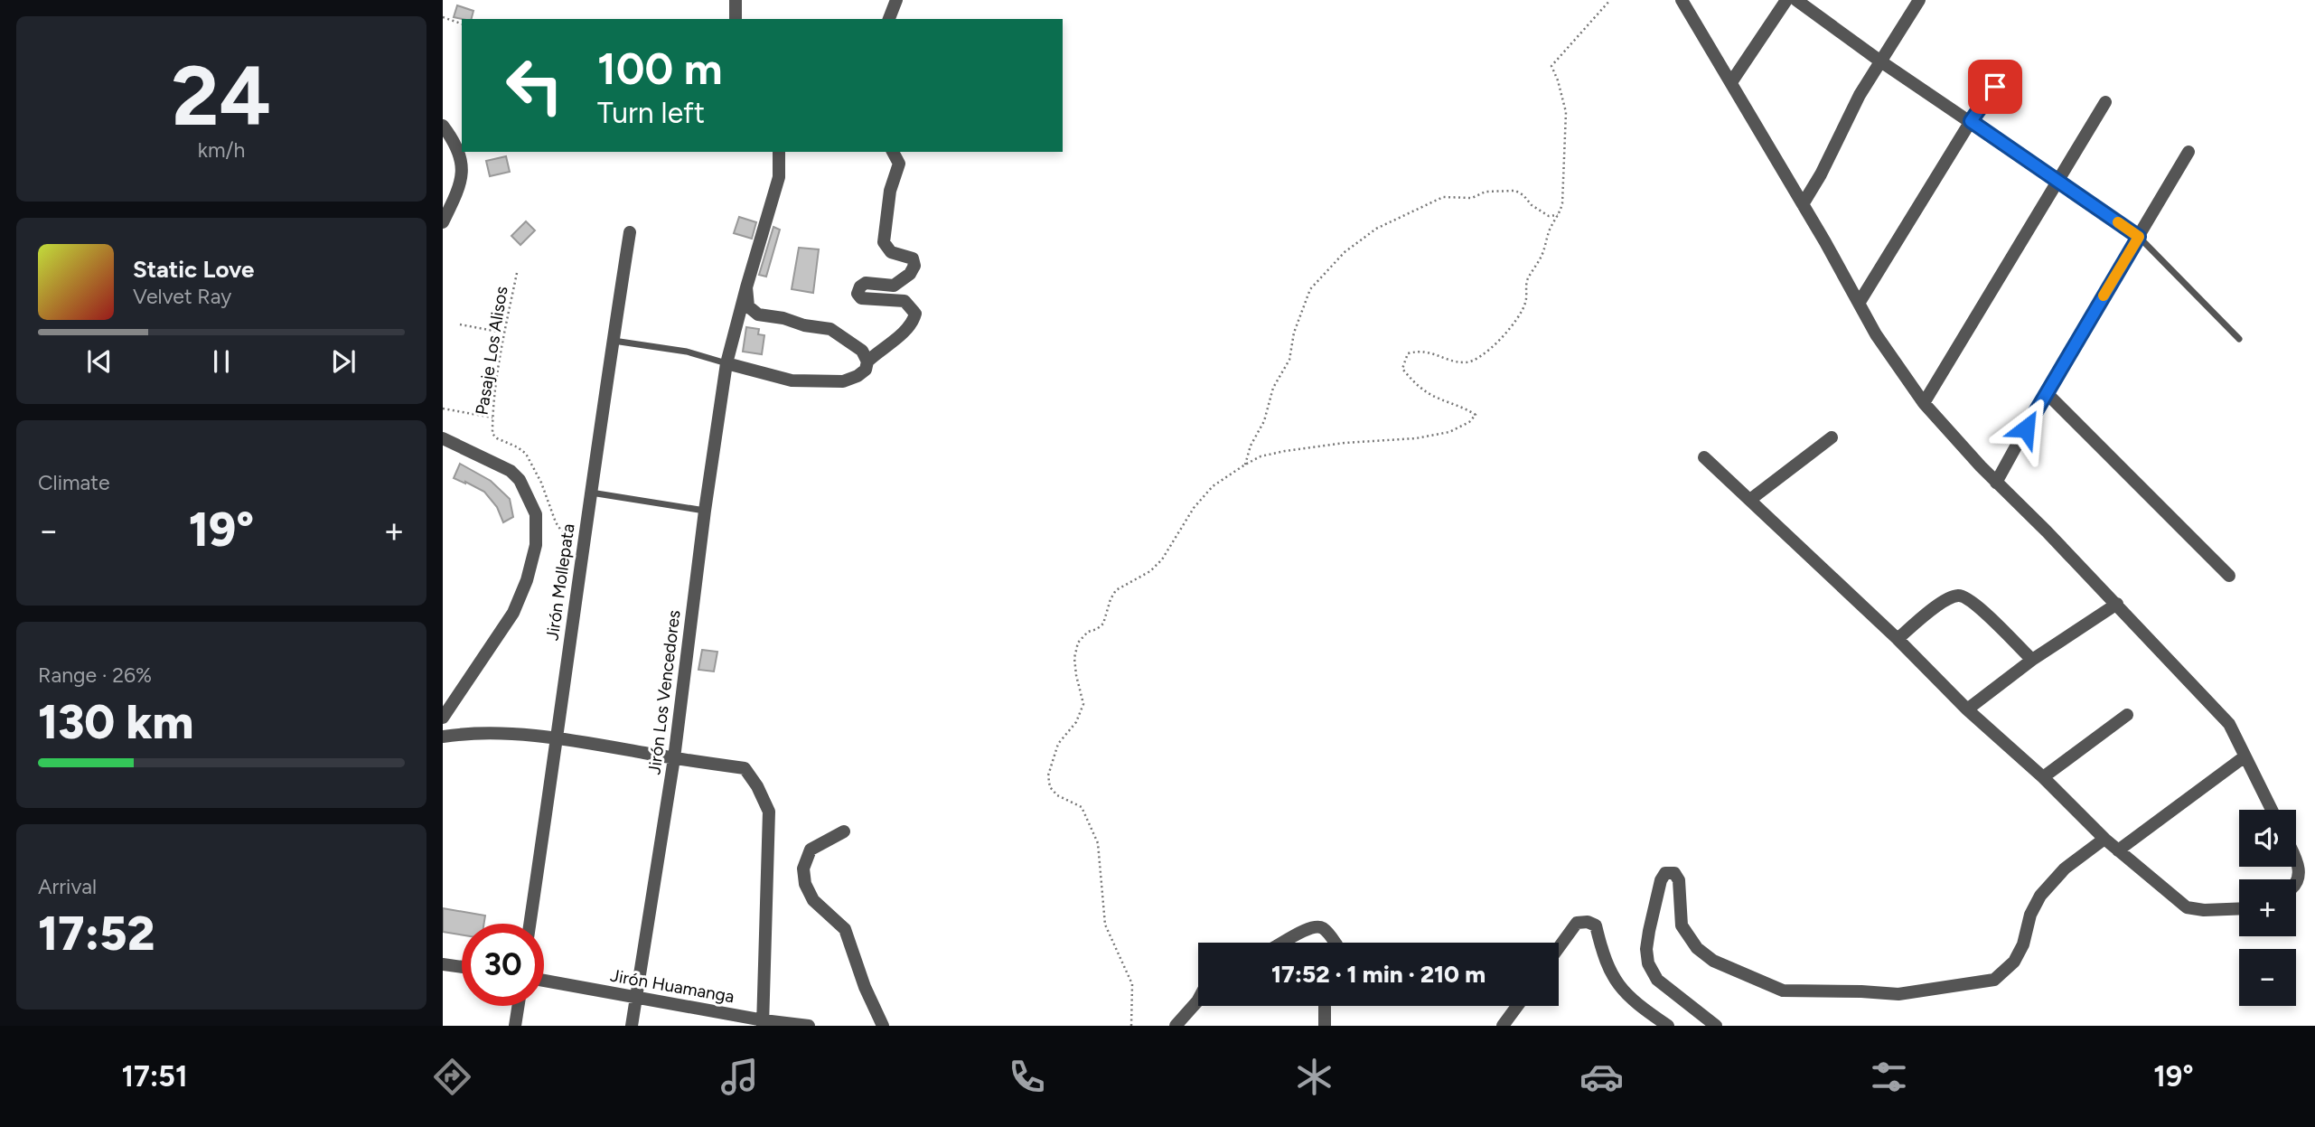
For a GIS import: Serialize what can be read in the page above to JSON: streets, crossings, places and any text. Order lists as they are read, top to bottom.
{
  "streets": {
    "street": ["Jirón Mollepata", "Jirón Los Vencedores", "Jirón Huamanga"],
    "path": ["Pasaje Los Alisos"]
  },
  "crossings": [
    ["Pasaje Los Alisos", "Jirón Mollepata"],
    ["Jirón Los Vencedores", "Jirón Huamanga"]
  ],
  "page": {
    "tile": [
      ["24", "km/h"],
      "Climate",
      ["Range · 26%", "130 km"],
      ["Arrival", "17:52"]
    ],
    "turn": ["100 m", "Turn left"],
    "song": ["Static Love", "Velvet Ray"],
    "heat": ["−", "19°", "+"],
    "map_buttons": ["+", "−"],
    "limit": "30",
    "trip": "17:52 · 1 min · 210 m",
    "tabs": ["17:51", "19°"]
  }
}
